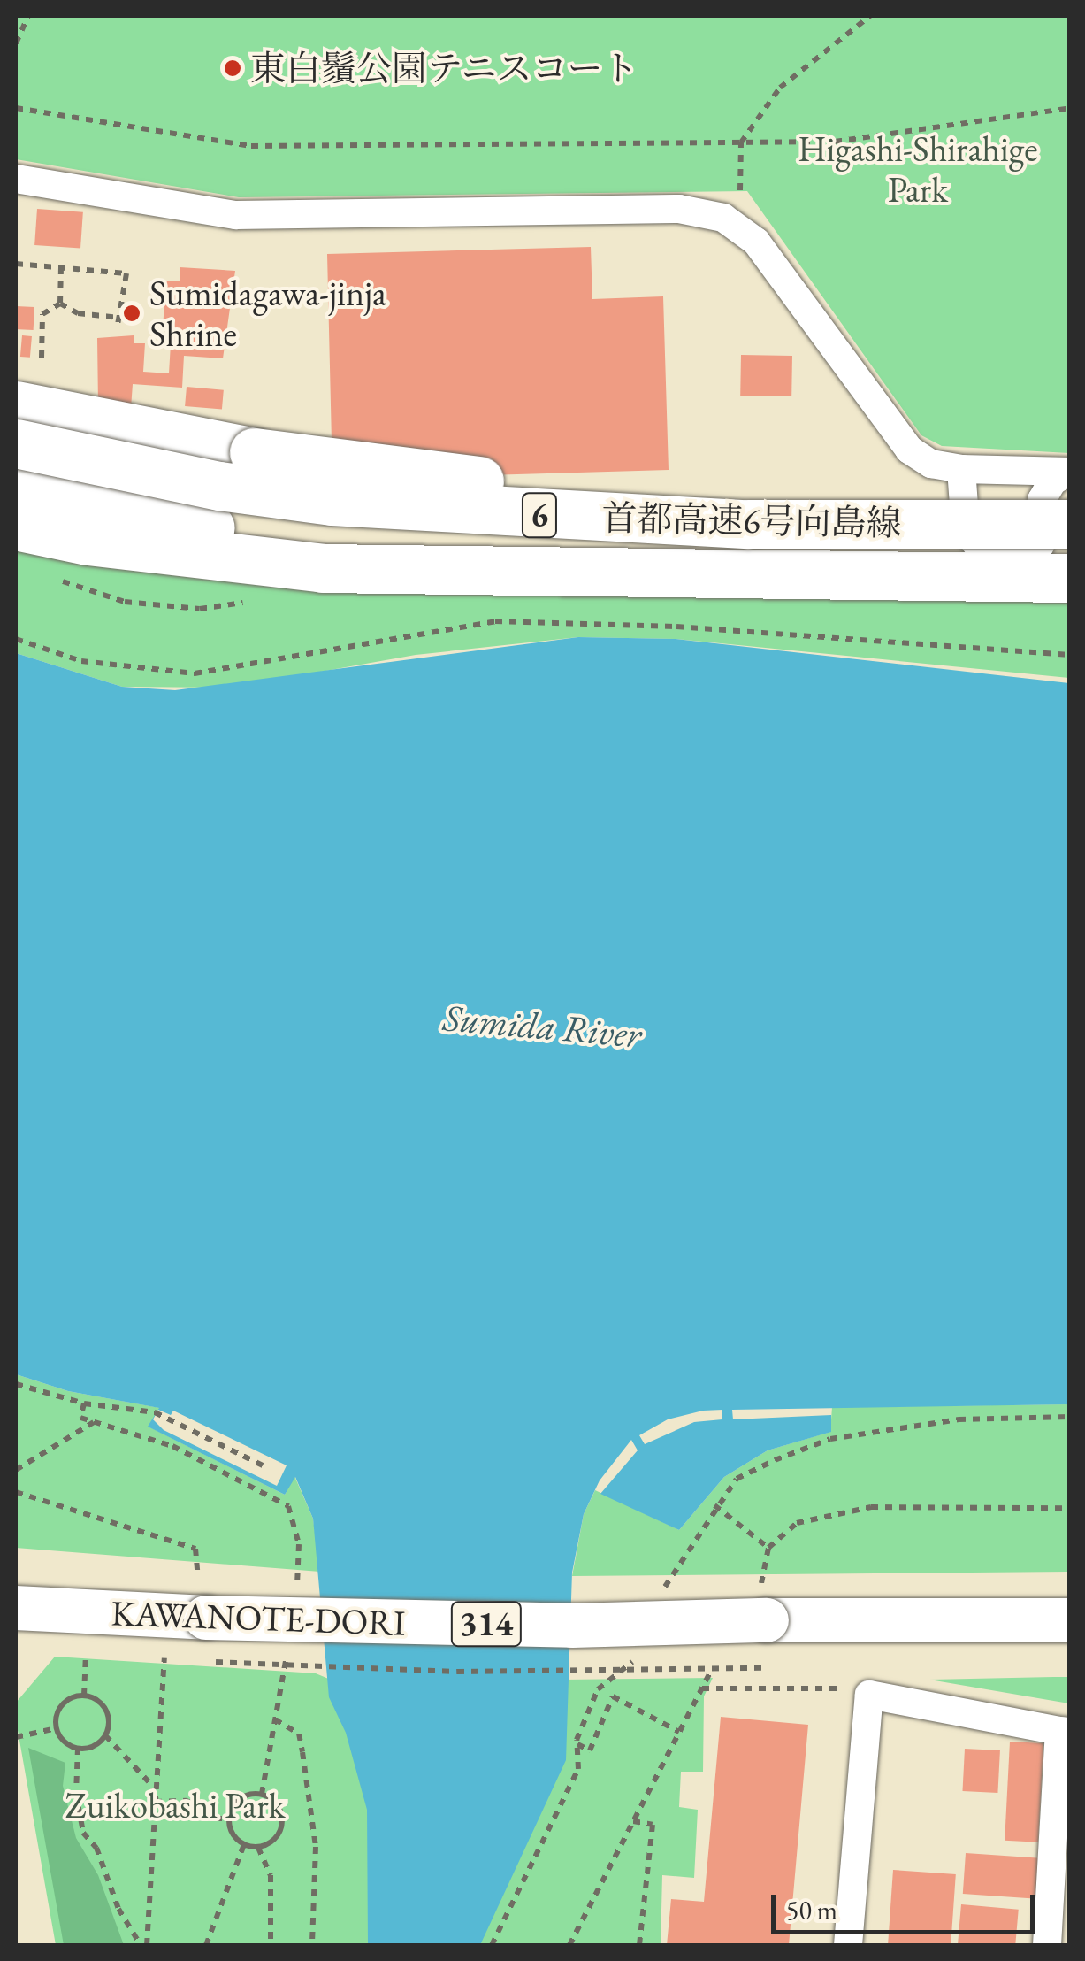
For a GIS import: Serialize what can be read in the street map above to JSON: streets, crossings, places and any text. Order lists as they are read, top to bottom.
{
  "streets": {
    "highway": ["6", "首都高速6号向島線"],
    "main road": ["KAWANOTE-DORI", "314"]
  },
  "crossings": [
    ["KAWANOTE-DORI", "314"]
  ],
  "water": ["Sumida River"],
  "parks": ["Higashi-Shirahige Park", "Zuikobashi Park"],
  "places": ["東白鬚公園テニスコート", "Sumidagawa-jinja Shrine"],
  "scale_bar": "50 m"
}
